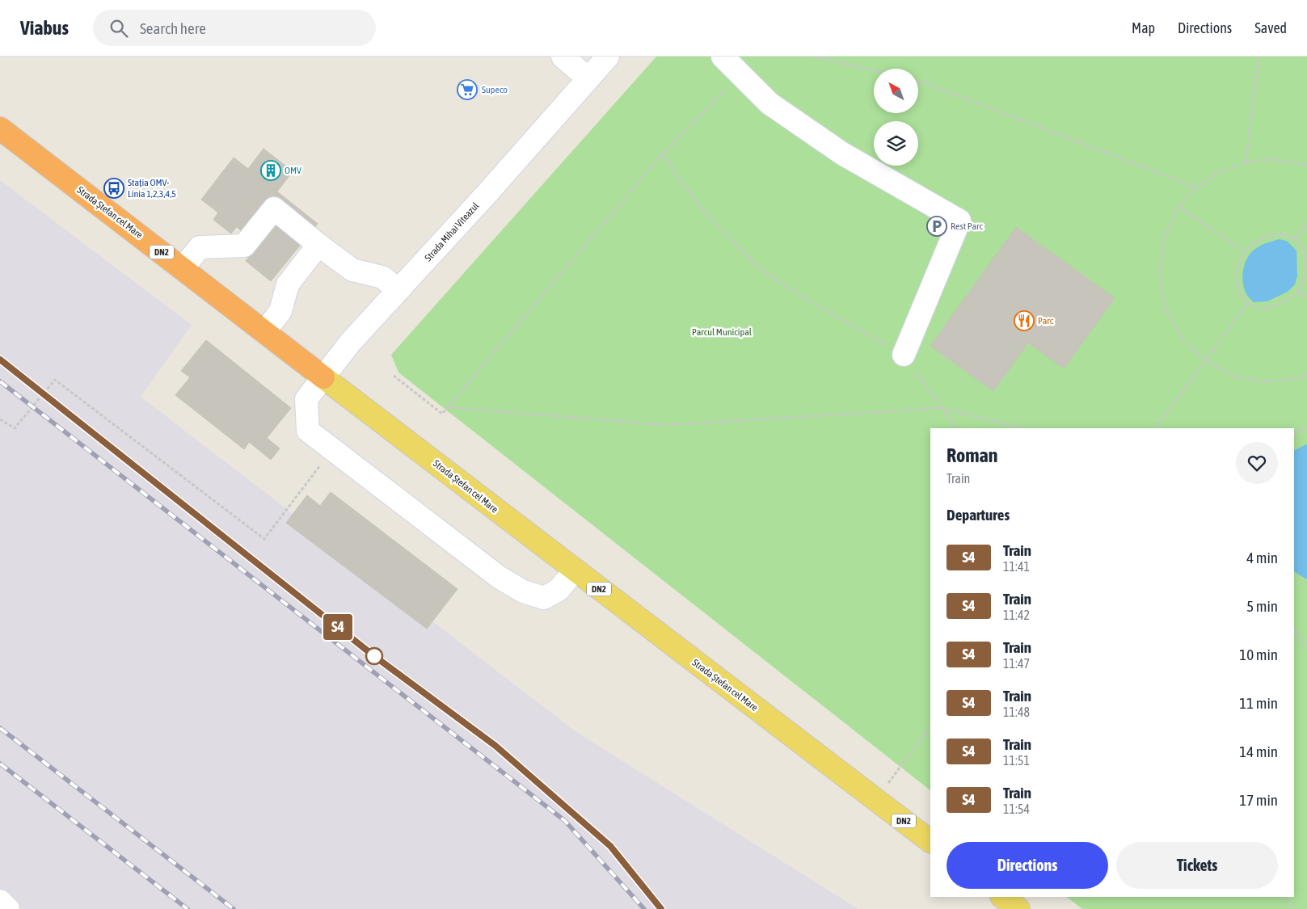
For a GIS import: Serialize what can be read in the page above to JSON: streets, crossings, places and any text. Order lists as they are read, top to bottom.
{
  "streets": {
    "highway": ["Strada Ștefan cel Mare", "DN2"],
    "street": ["Strada Mihai Viteazul"]
  },
  "crossings": [
    ["Strada Ștefan cel Mare", "Strada Mihai Viteazul"]
  ],
  "parks": ["Parcul Municipal"],
  "places": {
    "supermarket": ["Supeco"],
    "building": ["OMV"],
    "bus stop": ["Stația OMV- Linia 1,2,3,4,5"],
    "parking": ["Rest Parc"],
    "restaurant": ["Parc"]
  },
  "north": "top left",
  "page": {
    "header": "Viabus",
    "search": "Search here",
    "nav": ["Map", "Directions", "Saved"],
    "on_map": "S4",
    "heading": [
      ["Roman", "Train"],
      "Departures"
    ],
    "list": [
      {
        "mark": "S4",
        "name": "Train",
        "note": "11:41",
        "value": "4 min"
      },
      {
        "mark": "S4",
        "name": "Train",
        "note": "11:42",
        "value": "5 min"
      },
      {
        "mark": "S4",
        "name": "Train",
        "note": "11:47",
        "value": "10 min"
      },
      {
        "mark": "S4",
        "name": "Train",
        "note": "11:48",
        "value": "11 min"
      },
      {
        "mark": "S4",
        "name": "Train",
        "note": "11:51",
        "value": "14 min"
      },
      {
        "mark": "S4",
        "name": "Train",
        "note": "11:54",
        "value": "17 min"
      }
    ],
    "buttons": ["Directions", "Tickets"]
  }
}
